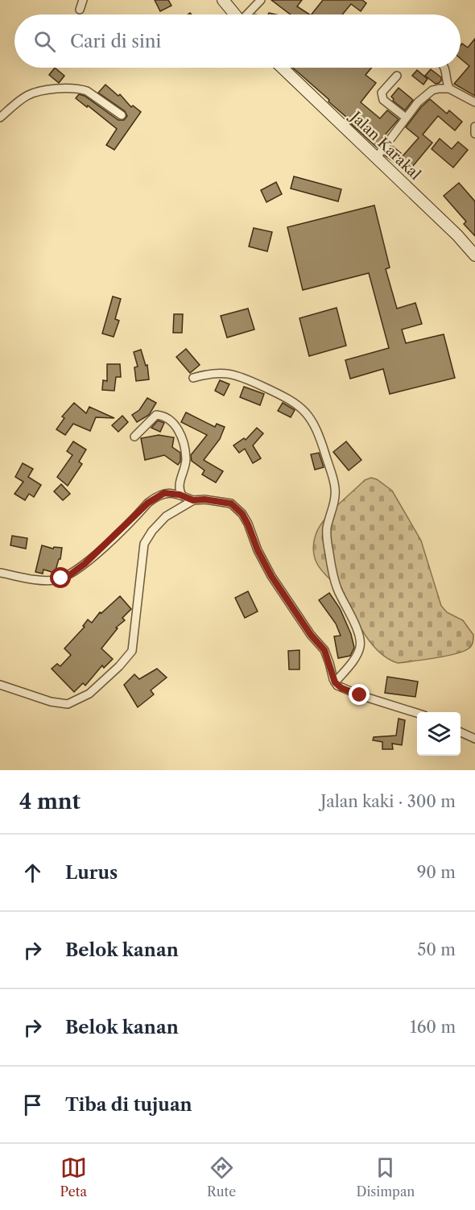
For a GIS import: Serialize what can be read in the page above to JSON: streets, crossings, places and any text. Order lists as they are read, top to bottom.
{
  "streets": {
    "main road": ["Jalan Karakal"]
  },
  "page": {
    "search": "Cari di sini",
    "heading": ["4 mnt", "Jalan kaki · 300 m"],
    "list": [
      ["Lurus", "90 m"],
      ["Belok kanan", "50 m"],
      ["Belok kanan", "160 m"],
      "Tiba di tujuan"
    ],
    "nav": ["Peta", "Rute", "Disimpan"]
  }
}
